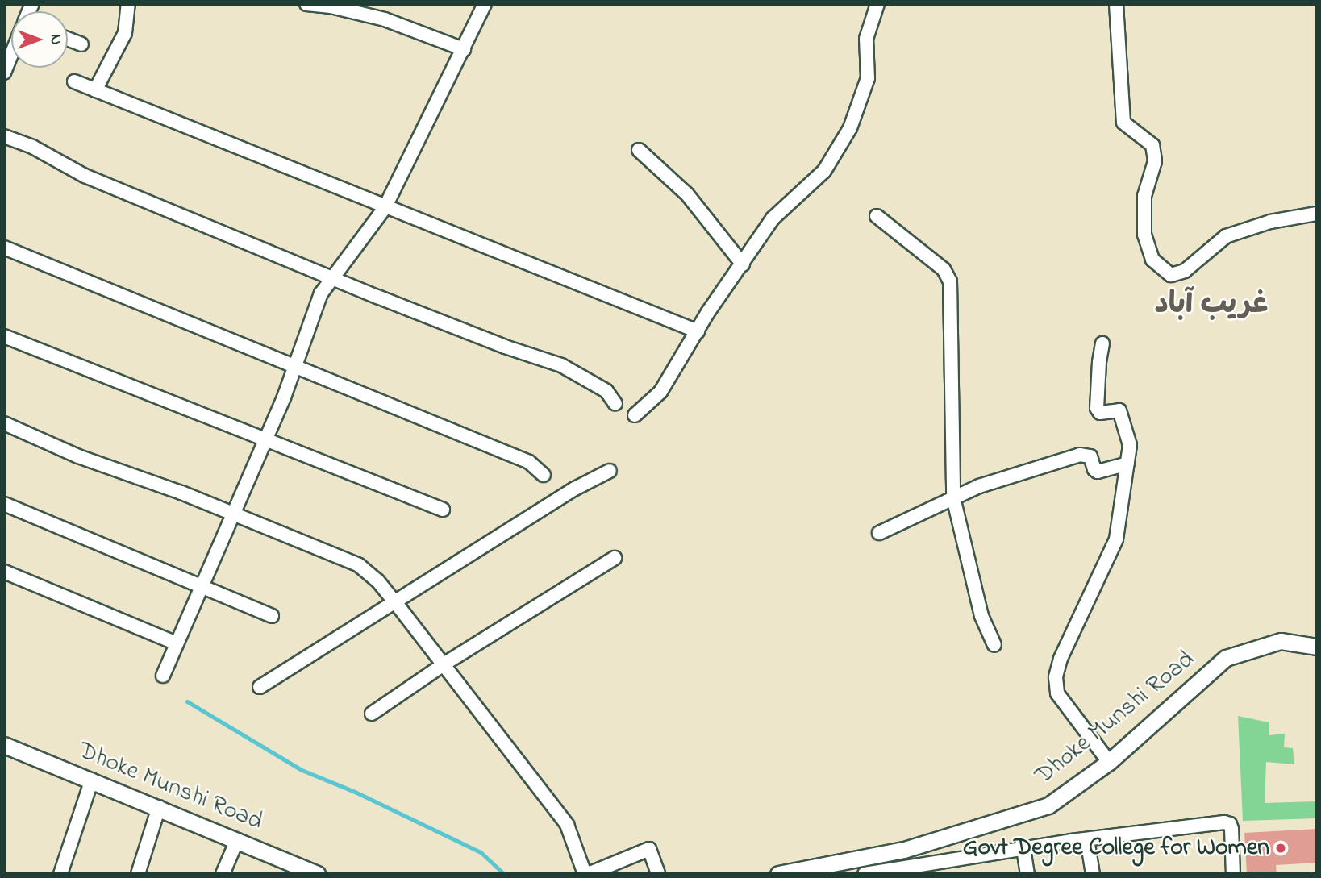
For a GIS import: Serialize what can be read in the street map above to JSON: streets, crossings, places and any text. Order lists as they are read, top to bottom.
{
  "streets": {
    "street": ["Dhoke Munshi Road"]
  },
  "districts": ["غریب آباد"],
  "places": ["Govt Degree College for Women"],
  "north": "right"
}
